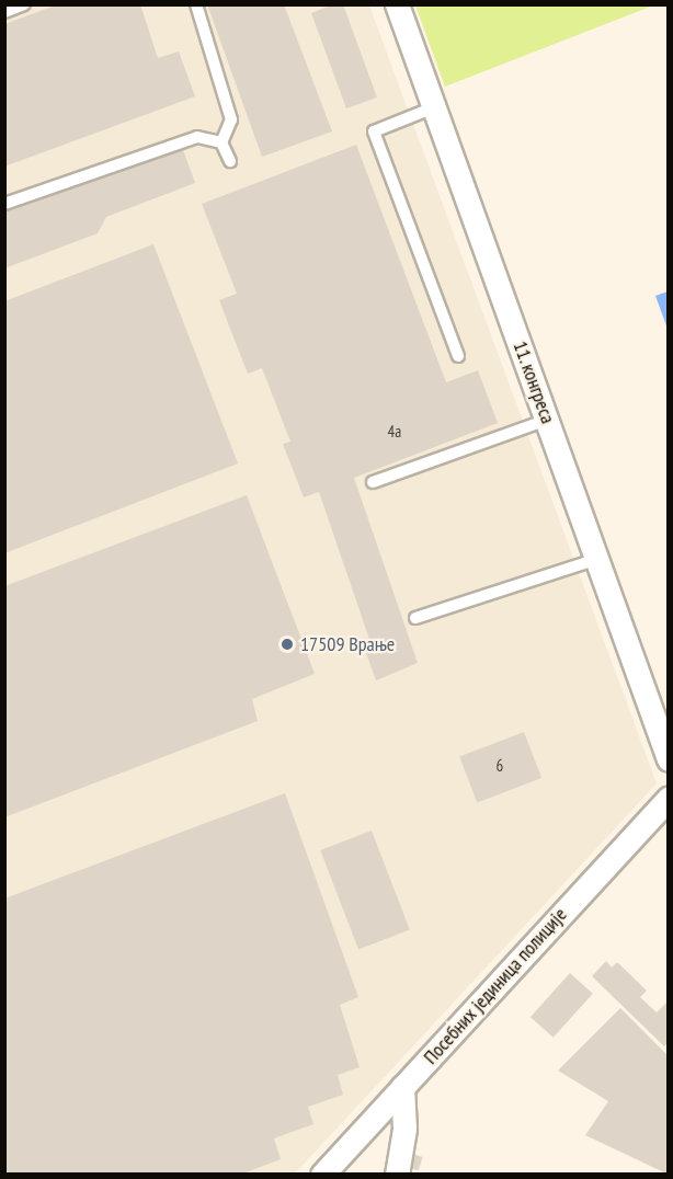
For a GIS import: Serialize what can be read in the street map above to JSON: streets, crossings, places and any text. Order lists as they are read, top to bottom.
{
  "streets": {
    "street": ["11. конгреса", "Посебних јединица полиције"]
  },
  "places": ["17509 Врање"],
  "house_numbers": ["4a", "6"]
}
